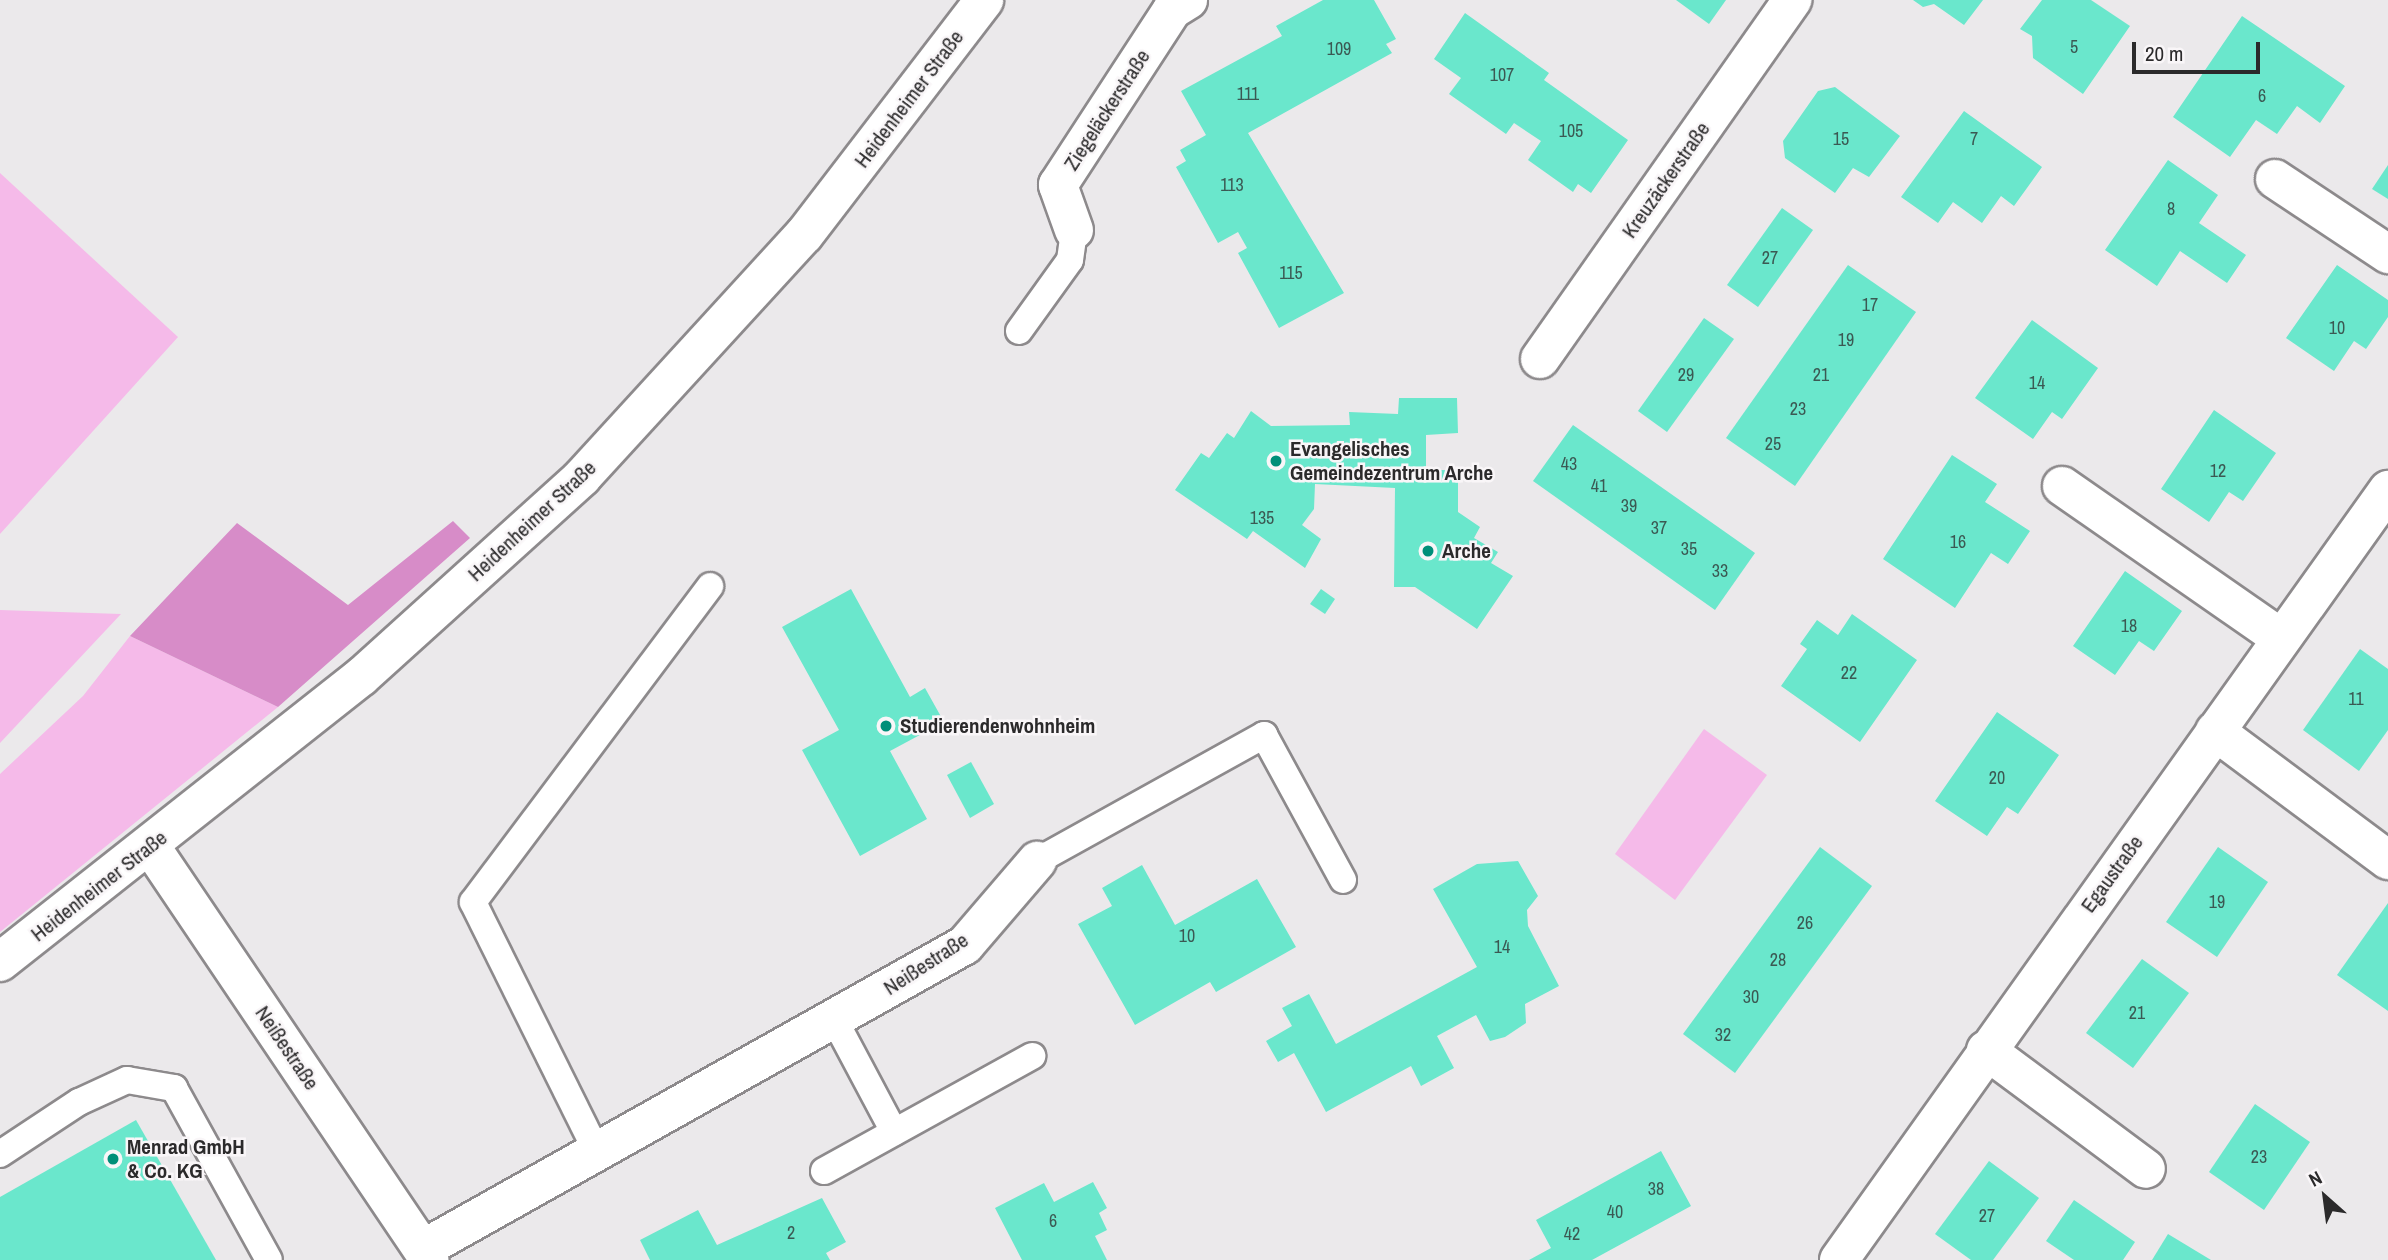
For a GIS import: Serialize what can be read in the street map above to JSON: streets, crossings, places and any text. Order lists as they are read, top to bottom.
{
  "streets": {
    "street": [
      "Heidenheimer Straße",
      "Ziegeläckerstraße",
      "Kreuzäckerstraße",
      "Egaustraße",
      "Neißestraße"
    ]
  },
  "crossings": [
    ["Heidenheimer Straße", "Neißestraße"]
  ],
  "places": [
    "Evangelisches Gemeindezentrum Arche",
    "Arche",
    "Studierendenwohnheim",
    "Menrad GmbH & Co. KG"
  ],
  "house_numbers": [
    "5",
    "109",
    "107",
    "111",
    "6",
    "105",
    "15",
    "7",
    "113",
    "8",
    "27",
    "115",
    "17",
    "10",
    "19",
    "29",
    "21",
    "14",
    "23",
    "25",
    "43",
    "12",
    "41",
    "39",
    "135",
    "37",
    "16",
    "35",
    "33",
    "18",
    "22",
    "11",
    "20",
    "19",
    "26",
    "10",
    "14",
    "28",
    "30",
    "21",
    "32",
    "23",
    "38",
    "40",
    "27",
    "6",
    "2",
    "42"
  ],
  "scale_bar": "20 m",
  "north": "top left"
}
